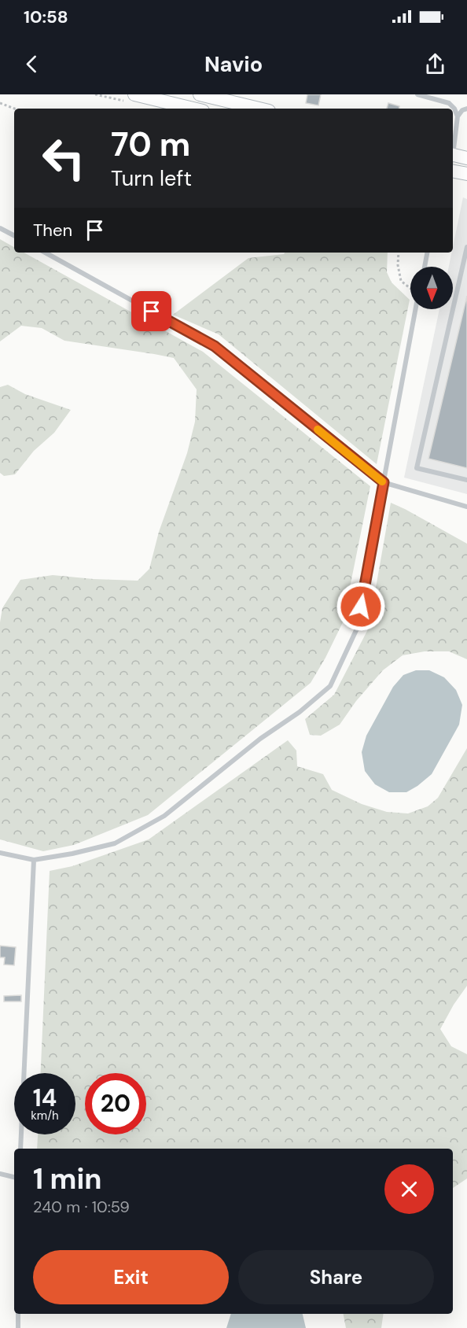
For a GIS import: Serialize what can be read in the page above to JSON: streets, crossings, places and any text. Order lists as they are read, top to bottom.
{
  "north": "bottom",
  "page": {
    "status": "10:58",
    "header": "Navio",
    "turn": ["70 m", "Turn left"],
    "then": "Then",
    "speed": "14 km/h",
    "limit": "20",
    "heading": ["1 min", "240 m · 10:59"],
    "buttons": ["Exit", "Share"]
  }
}
